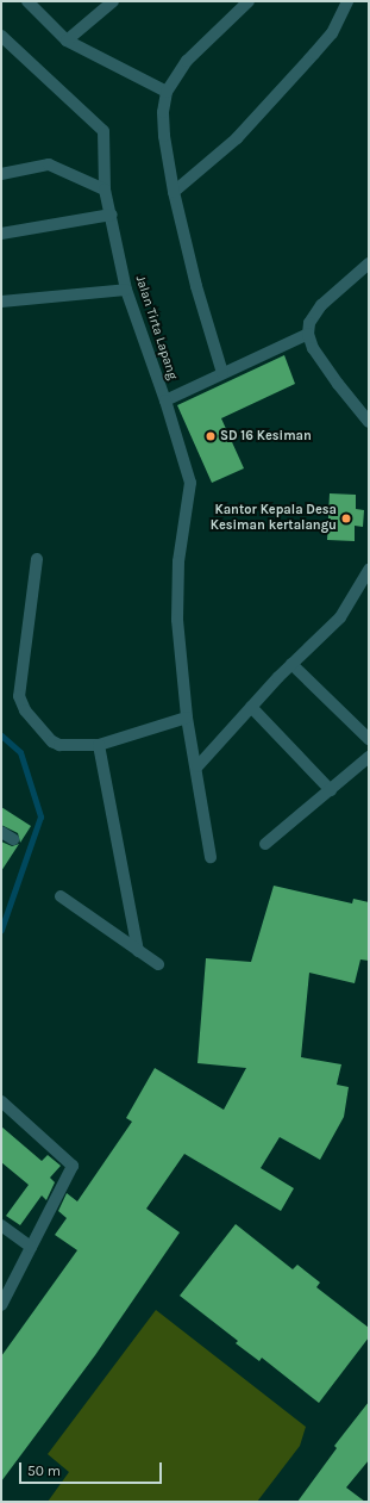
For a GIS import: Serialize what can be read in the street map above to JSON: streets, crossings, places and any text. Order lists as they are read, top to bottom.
{
  "streets": {
    "street": ["Jalan Tirta Lapang"]
  },
  "places": ["SD 16 Kesiman", "Kantor Kepala Desa Kesiman kertalangu"],
  "scale_bar": "50 m"
}
